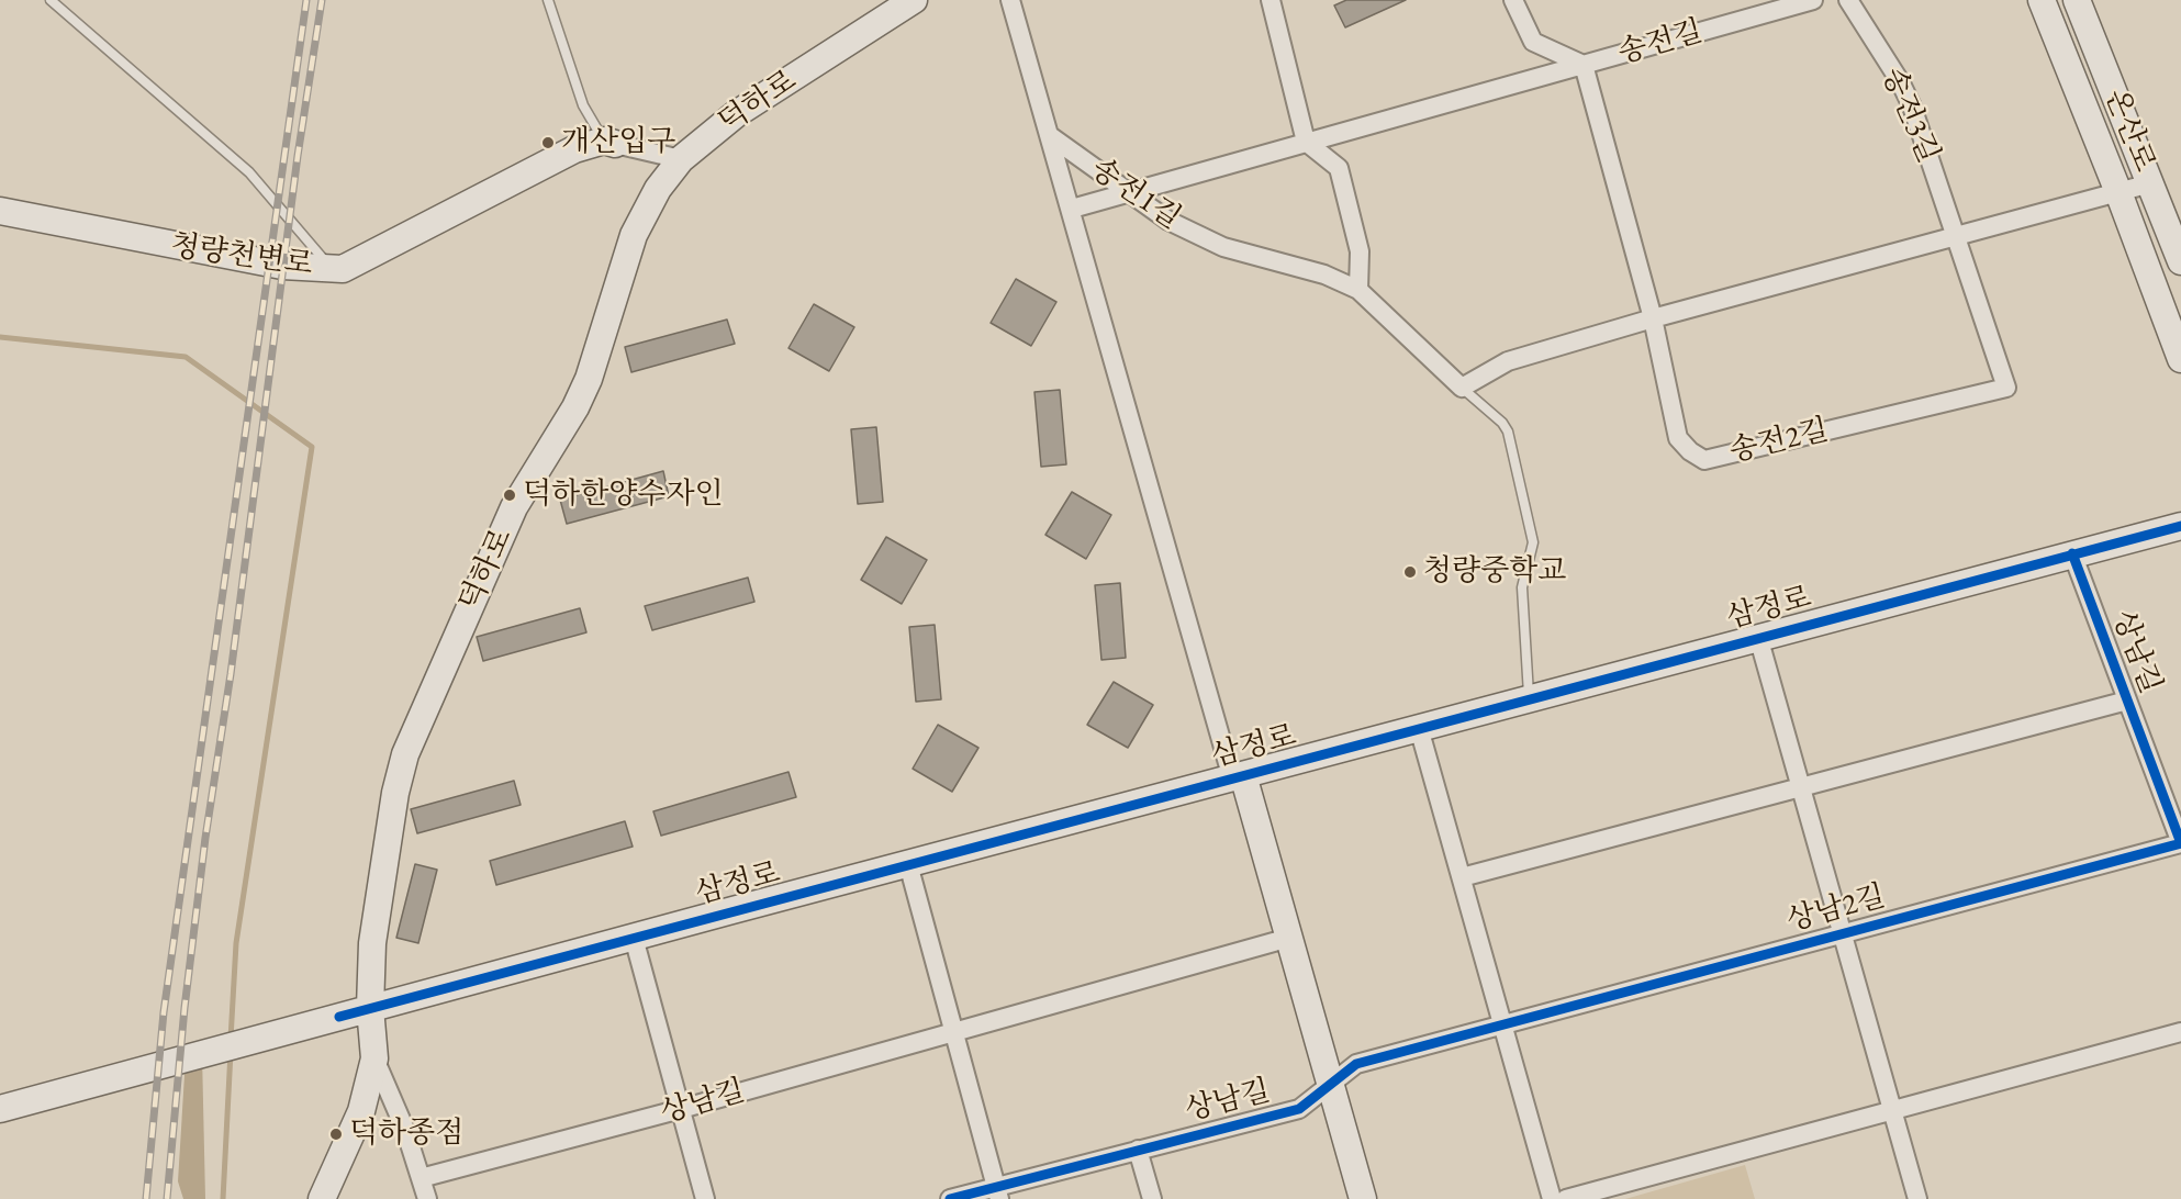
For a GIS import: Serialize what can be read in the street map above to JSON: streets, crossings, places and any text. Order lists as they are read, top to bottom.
{
  "streets": {
    "street": [
      "송전길",
      "덕하로",
      "송전3길",
      "온산로",
      "송전1길",
      "청량천변로",
      "송전2길",
      "삼정로",
      "상남길",
      "상남2길"
    ]
  },
  "crossings": [
    ["송전길", "송전1길"],
    ["송전길", "송전2길"],
    ["덕하로", "삼정로"],
    ["송전3길", "송전2길"],
    ["송전1길", "삼정로"],
    ["삼정로", "상남길"],
    ["삼정로", "상남2길"],
    ["상남길", "상남2길"]
  ],
  "places": [
    "개산입구",
    "덕하한양수자인",
    "청량중학교",
    "덕하종점"
  ]
}
